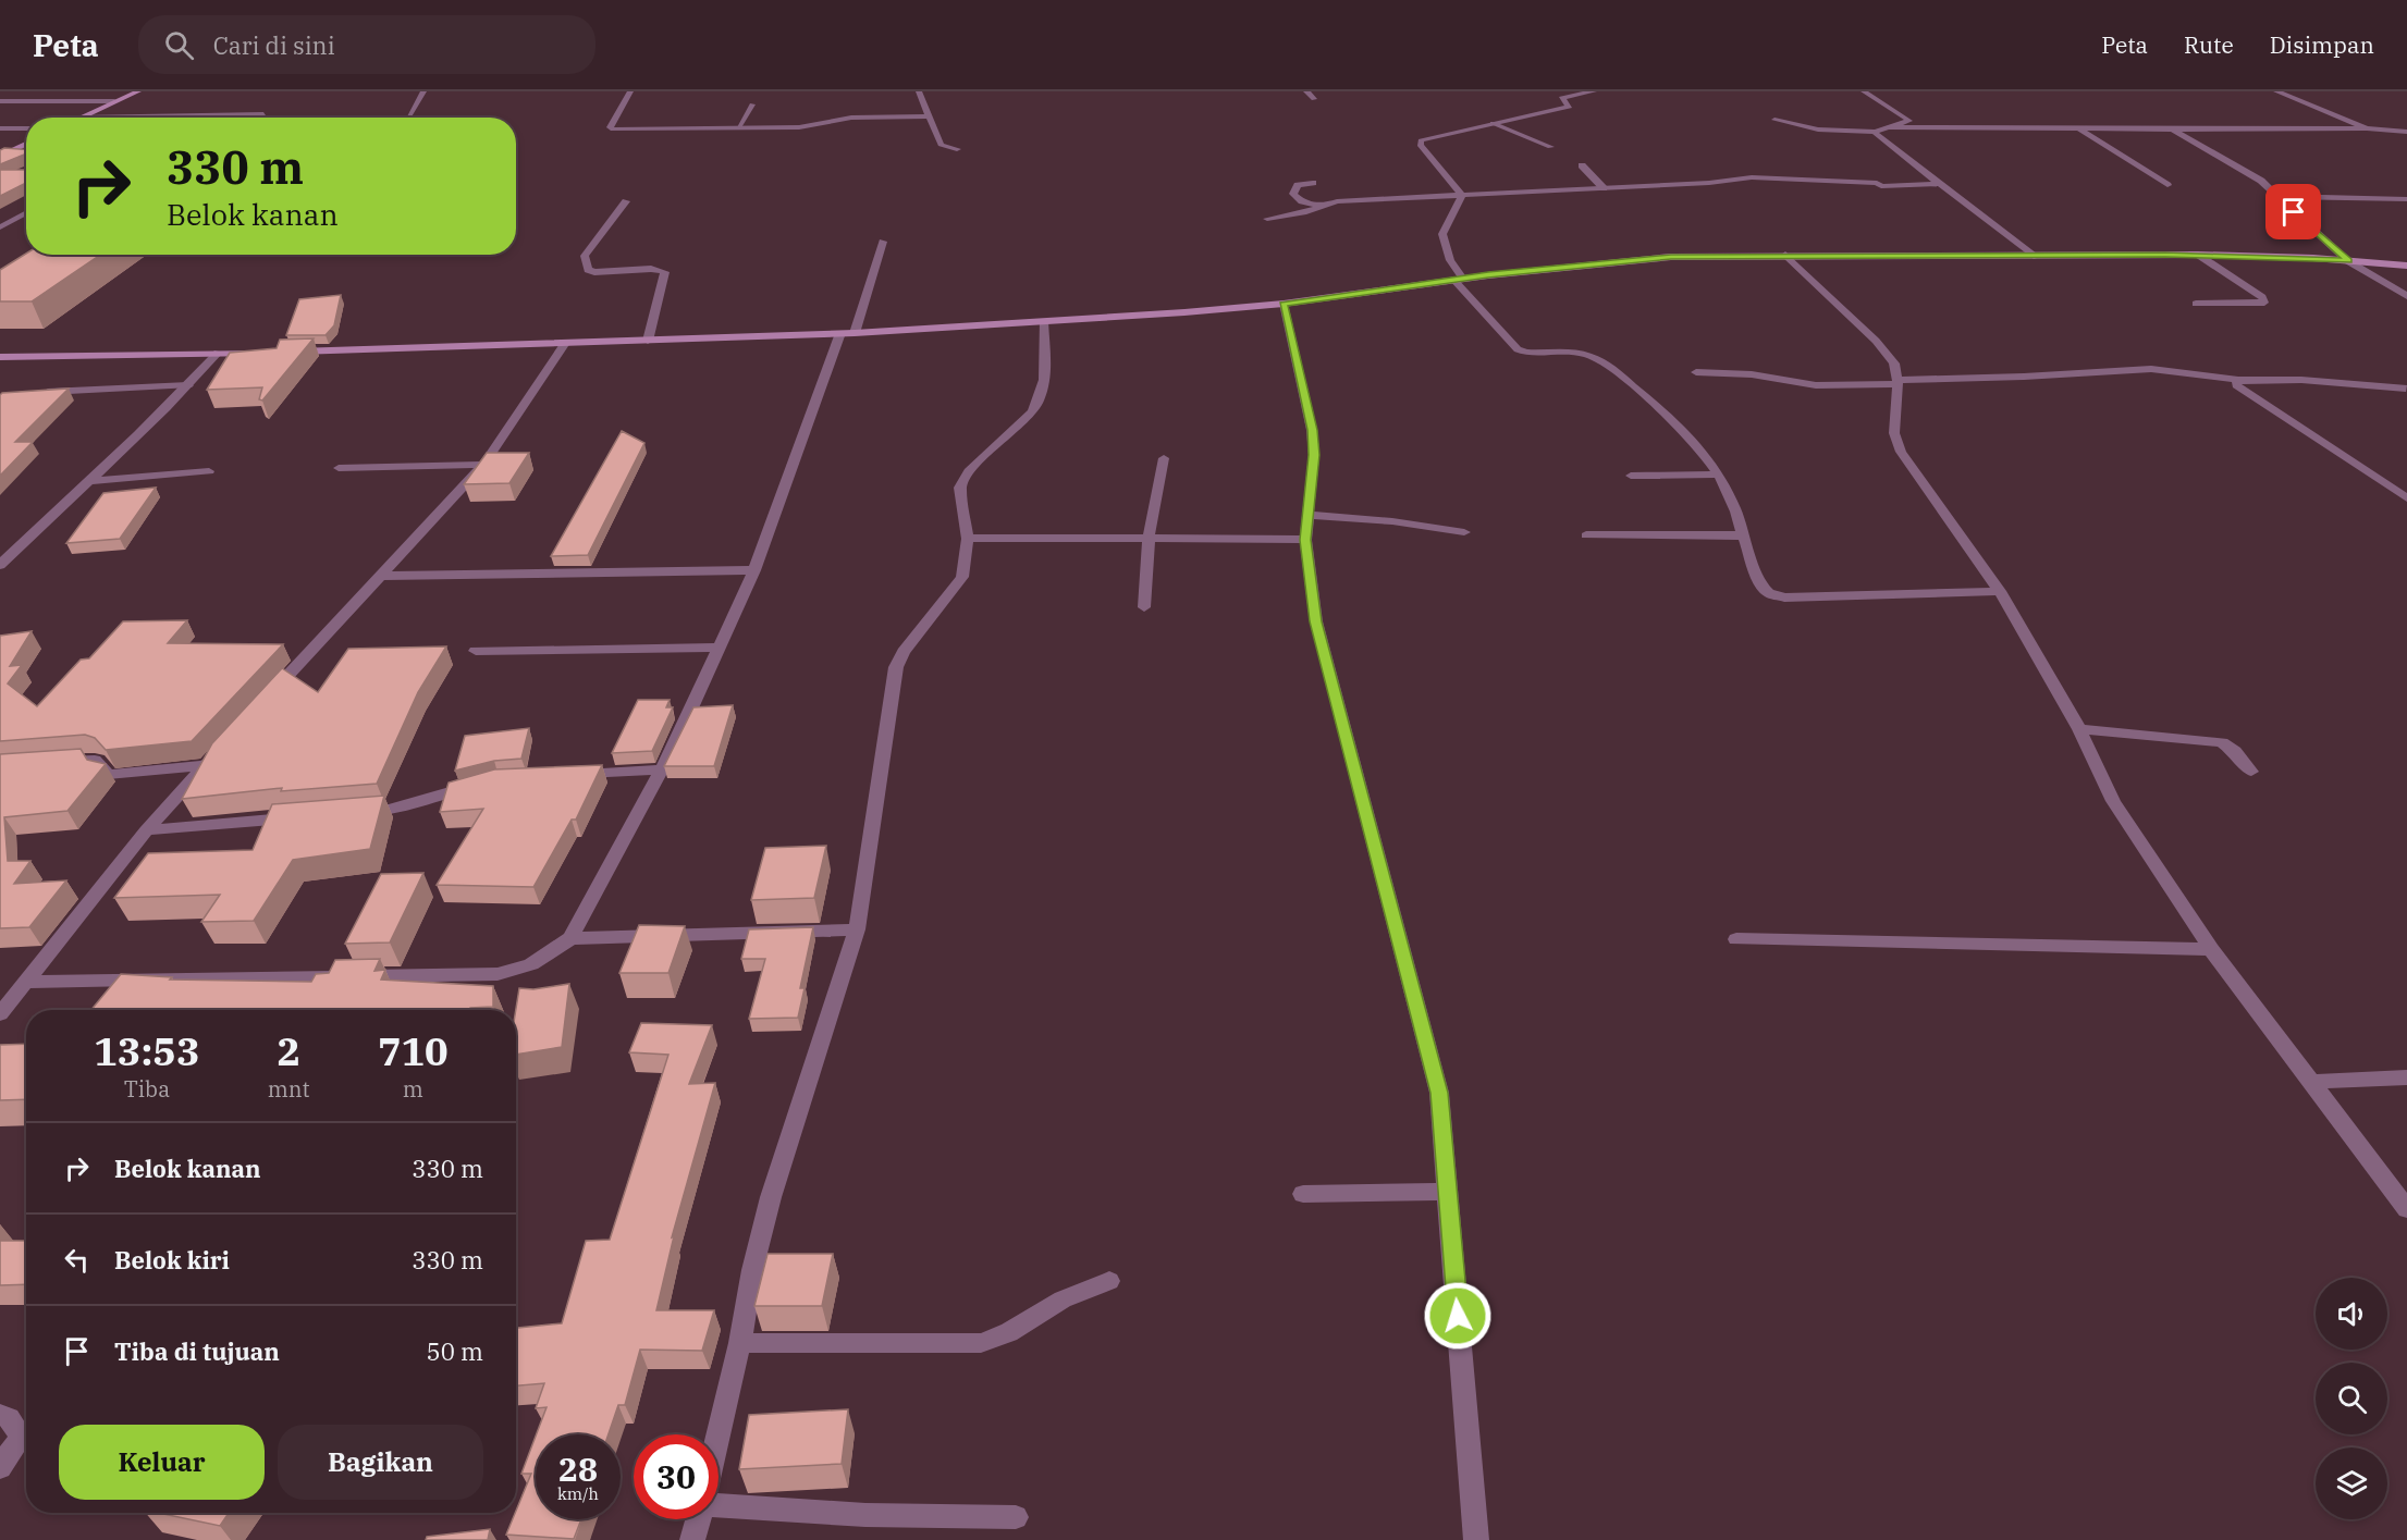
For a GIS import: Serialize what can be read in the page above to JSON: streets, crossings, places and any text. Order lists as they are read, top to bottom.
{
  "page": {
    "header": "Peta",
    "search": "Cari di sini",
    "nav": ["Peta", "Rute", "Disimpan"],
    "turn": ["330 m", "Belok kanan"],
    "eta": [
      "13:53",
      "Tiba",
      "2",
      "mnt",
      "710",
      "m"
    ],
    "list": [
      {
        "name": "Belok kanan",
        "value": "330 m"
      },
      {
        "name": "Belok kiri",
        "value": "330 m"
      },
      {
        "name": "Tiba di tujuan",
        "value": "50 m"
      }
    ],
    "buttons": ["Keluar", "Bagikan"],
    "speed": "28 km/h",
    "limit": "30"
  }
}
